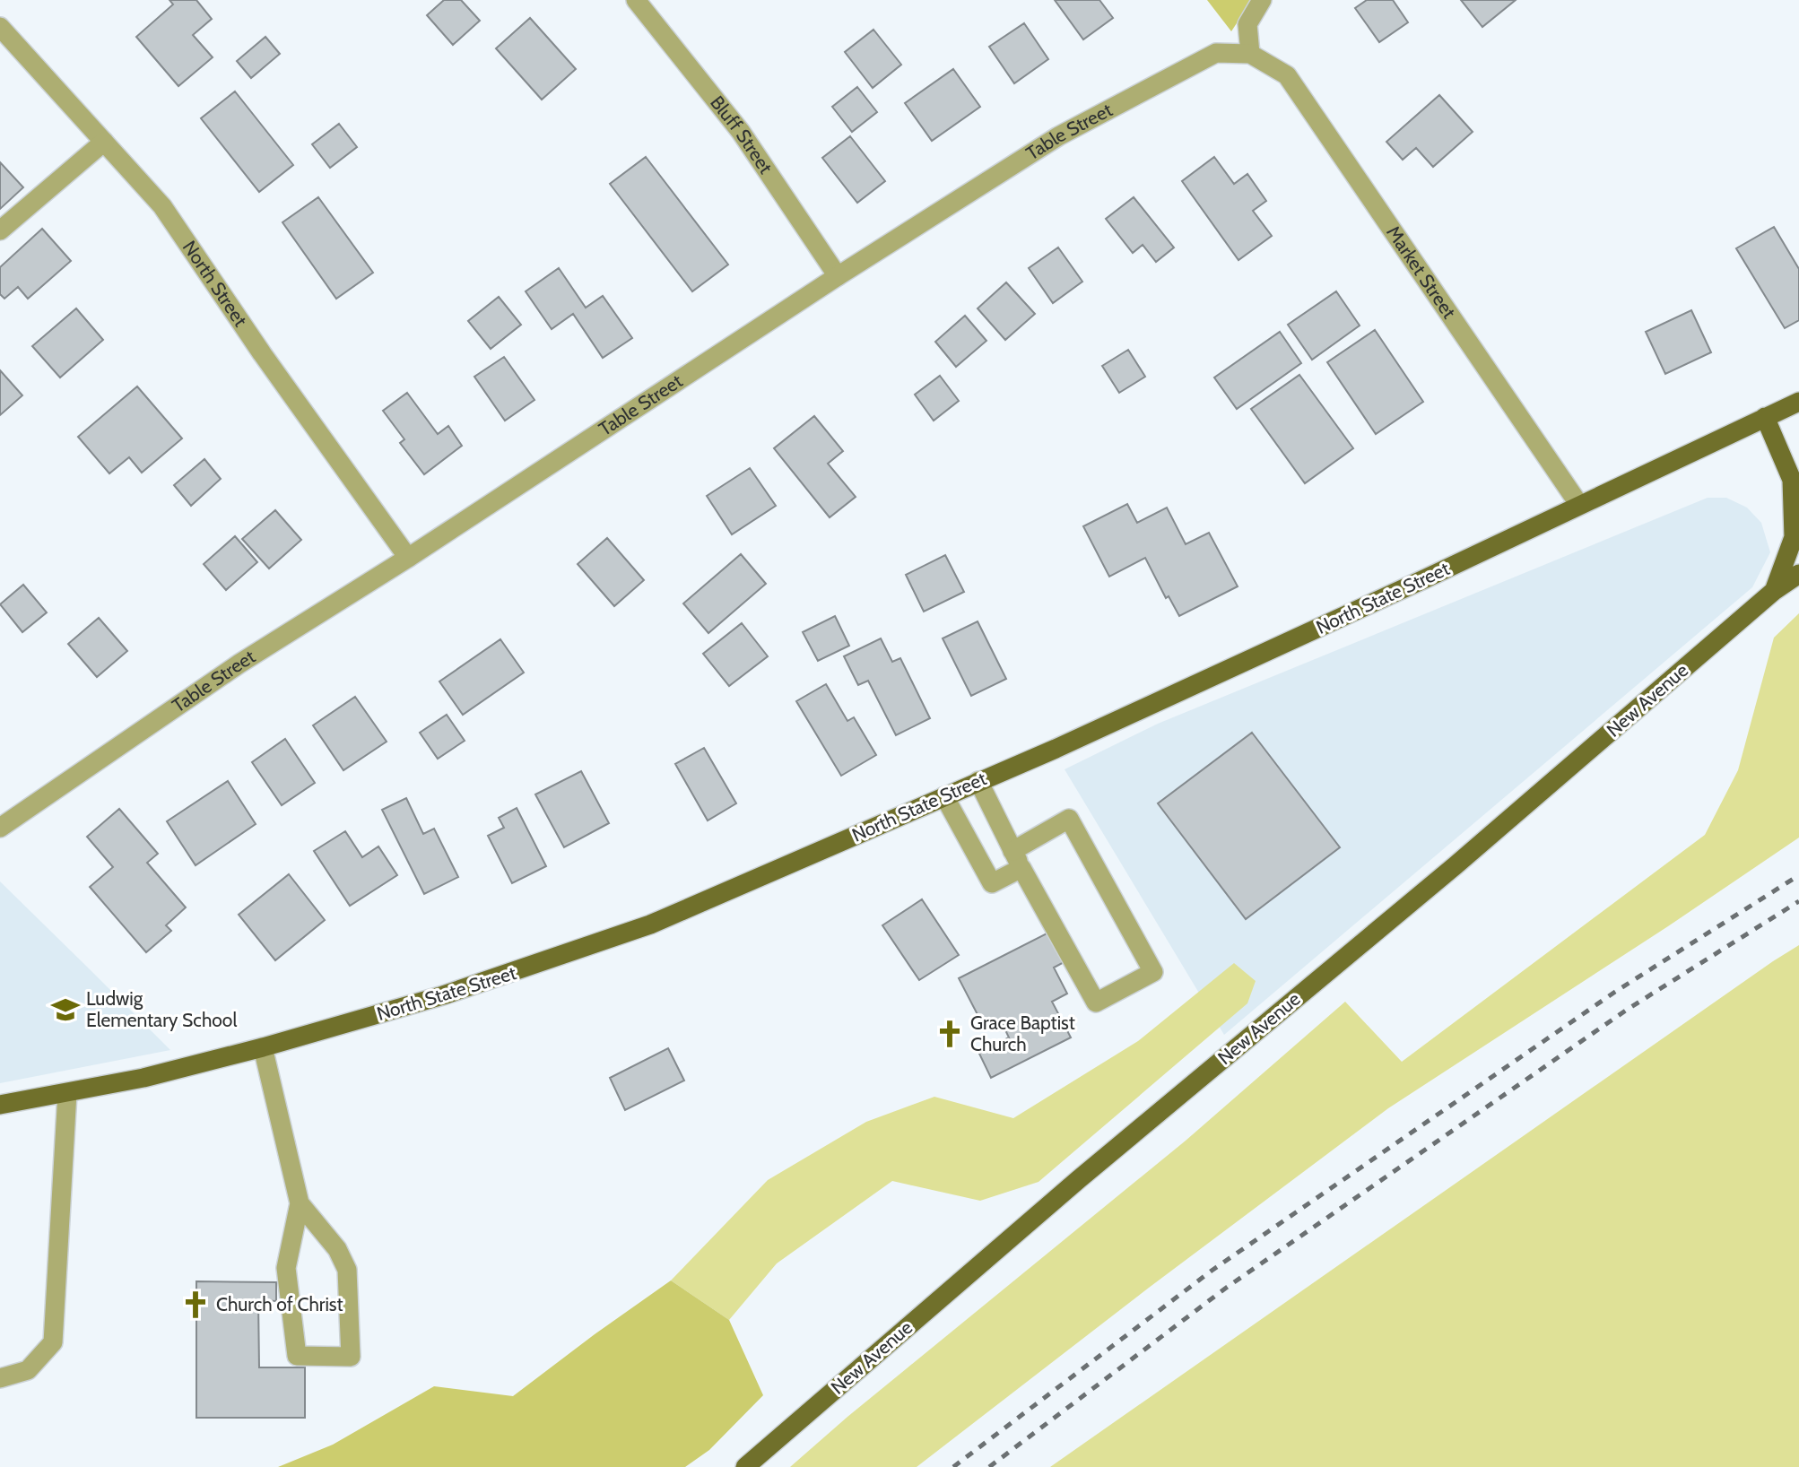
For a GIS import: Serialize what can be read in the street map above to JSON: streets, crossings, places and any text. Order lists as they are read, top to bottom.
{
  "streets": {
    "main road": ["North State Street", "New Avenue"],
    "street": [
      "Table Street",
      "Bluff Street",
      "Market Street",
      "North Street"
    ]
  },
  "crossings": [
    ["Table Street", "Bluff Street"],
    ["Table Street", "Market Street"],
    ["Table Street", "North Street"],
    ["Market Street", "North State Street"],
    ["North State Street", "New Avenue"]
  ],
  "places": {
    "school or university": ["Ludwig Elementary School"],
    "church": ["Grace Baptist Church", "Church of Christ"]
  }
}
